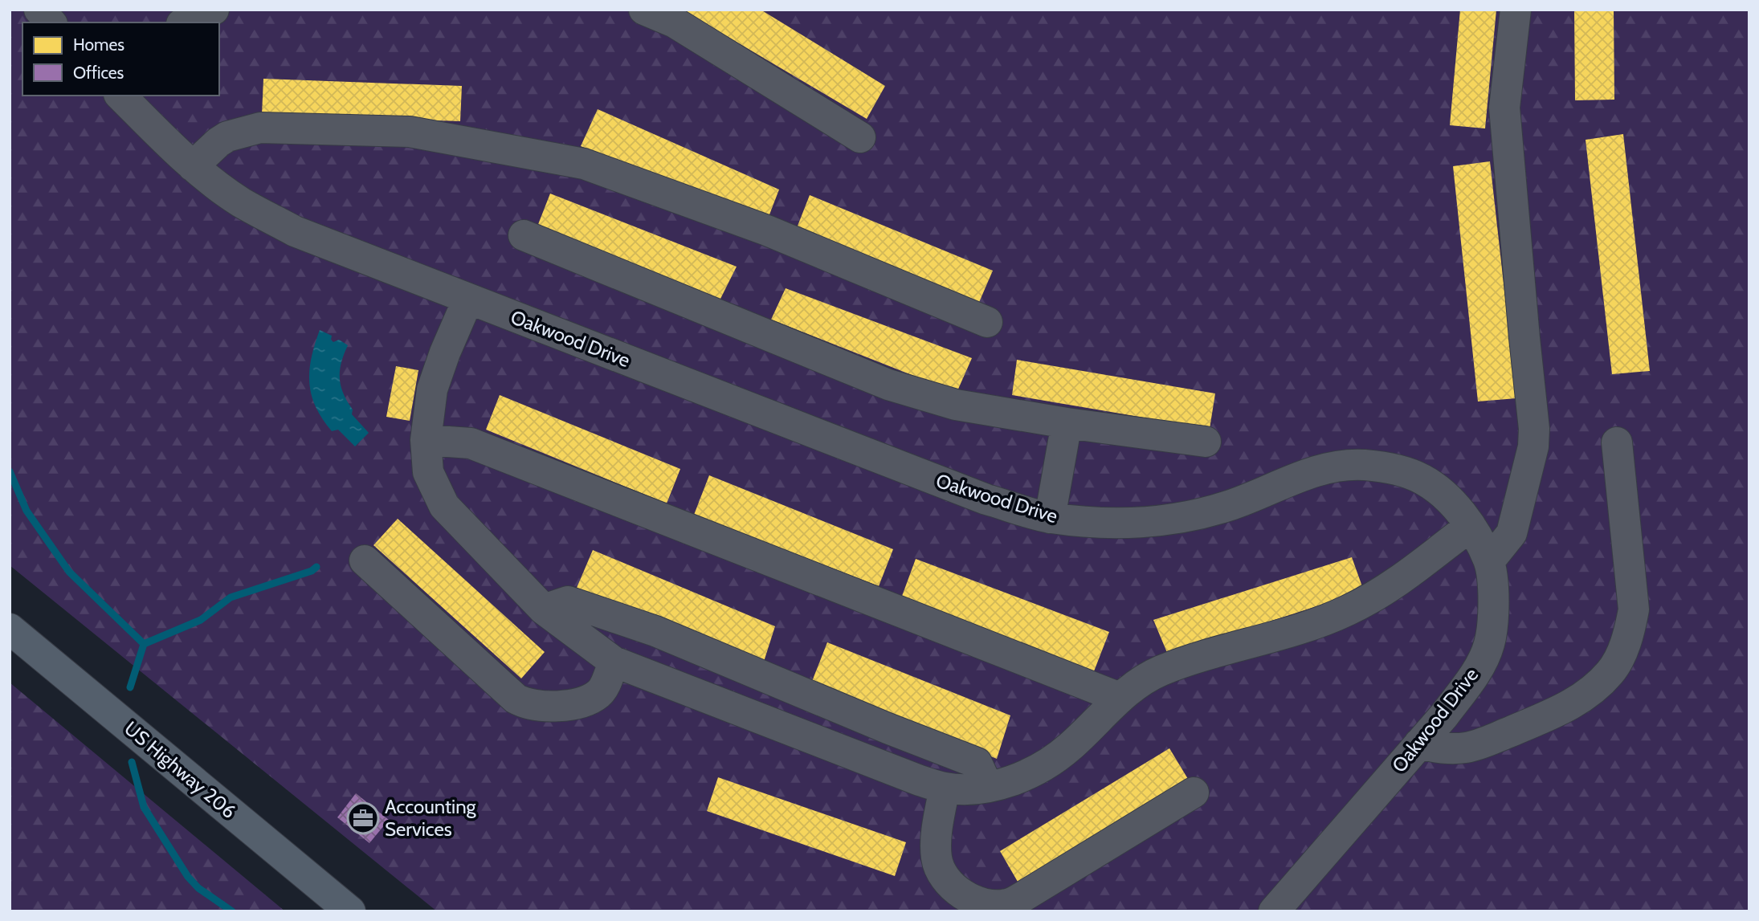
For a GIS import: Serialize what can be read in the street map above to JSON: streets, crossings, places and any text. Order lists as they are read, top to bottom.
{
  "streets": {
    "highway": ["US Highway 206"],
    "street": ["Oakwood Drive"]
  },
  "places": {
    "office": ["Accounting Services"]
  },
  "legend": ["Homes", "Offices"]
}
